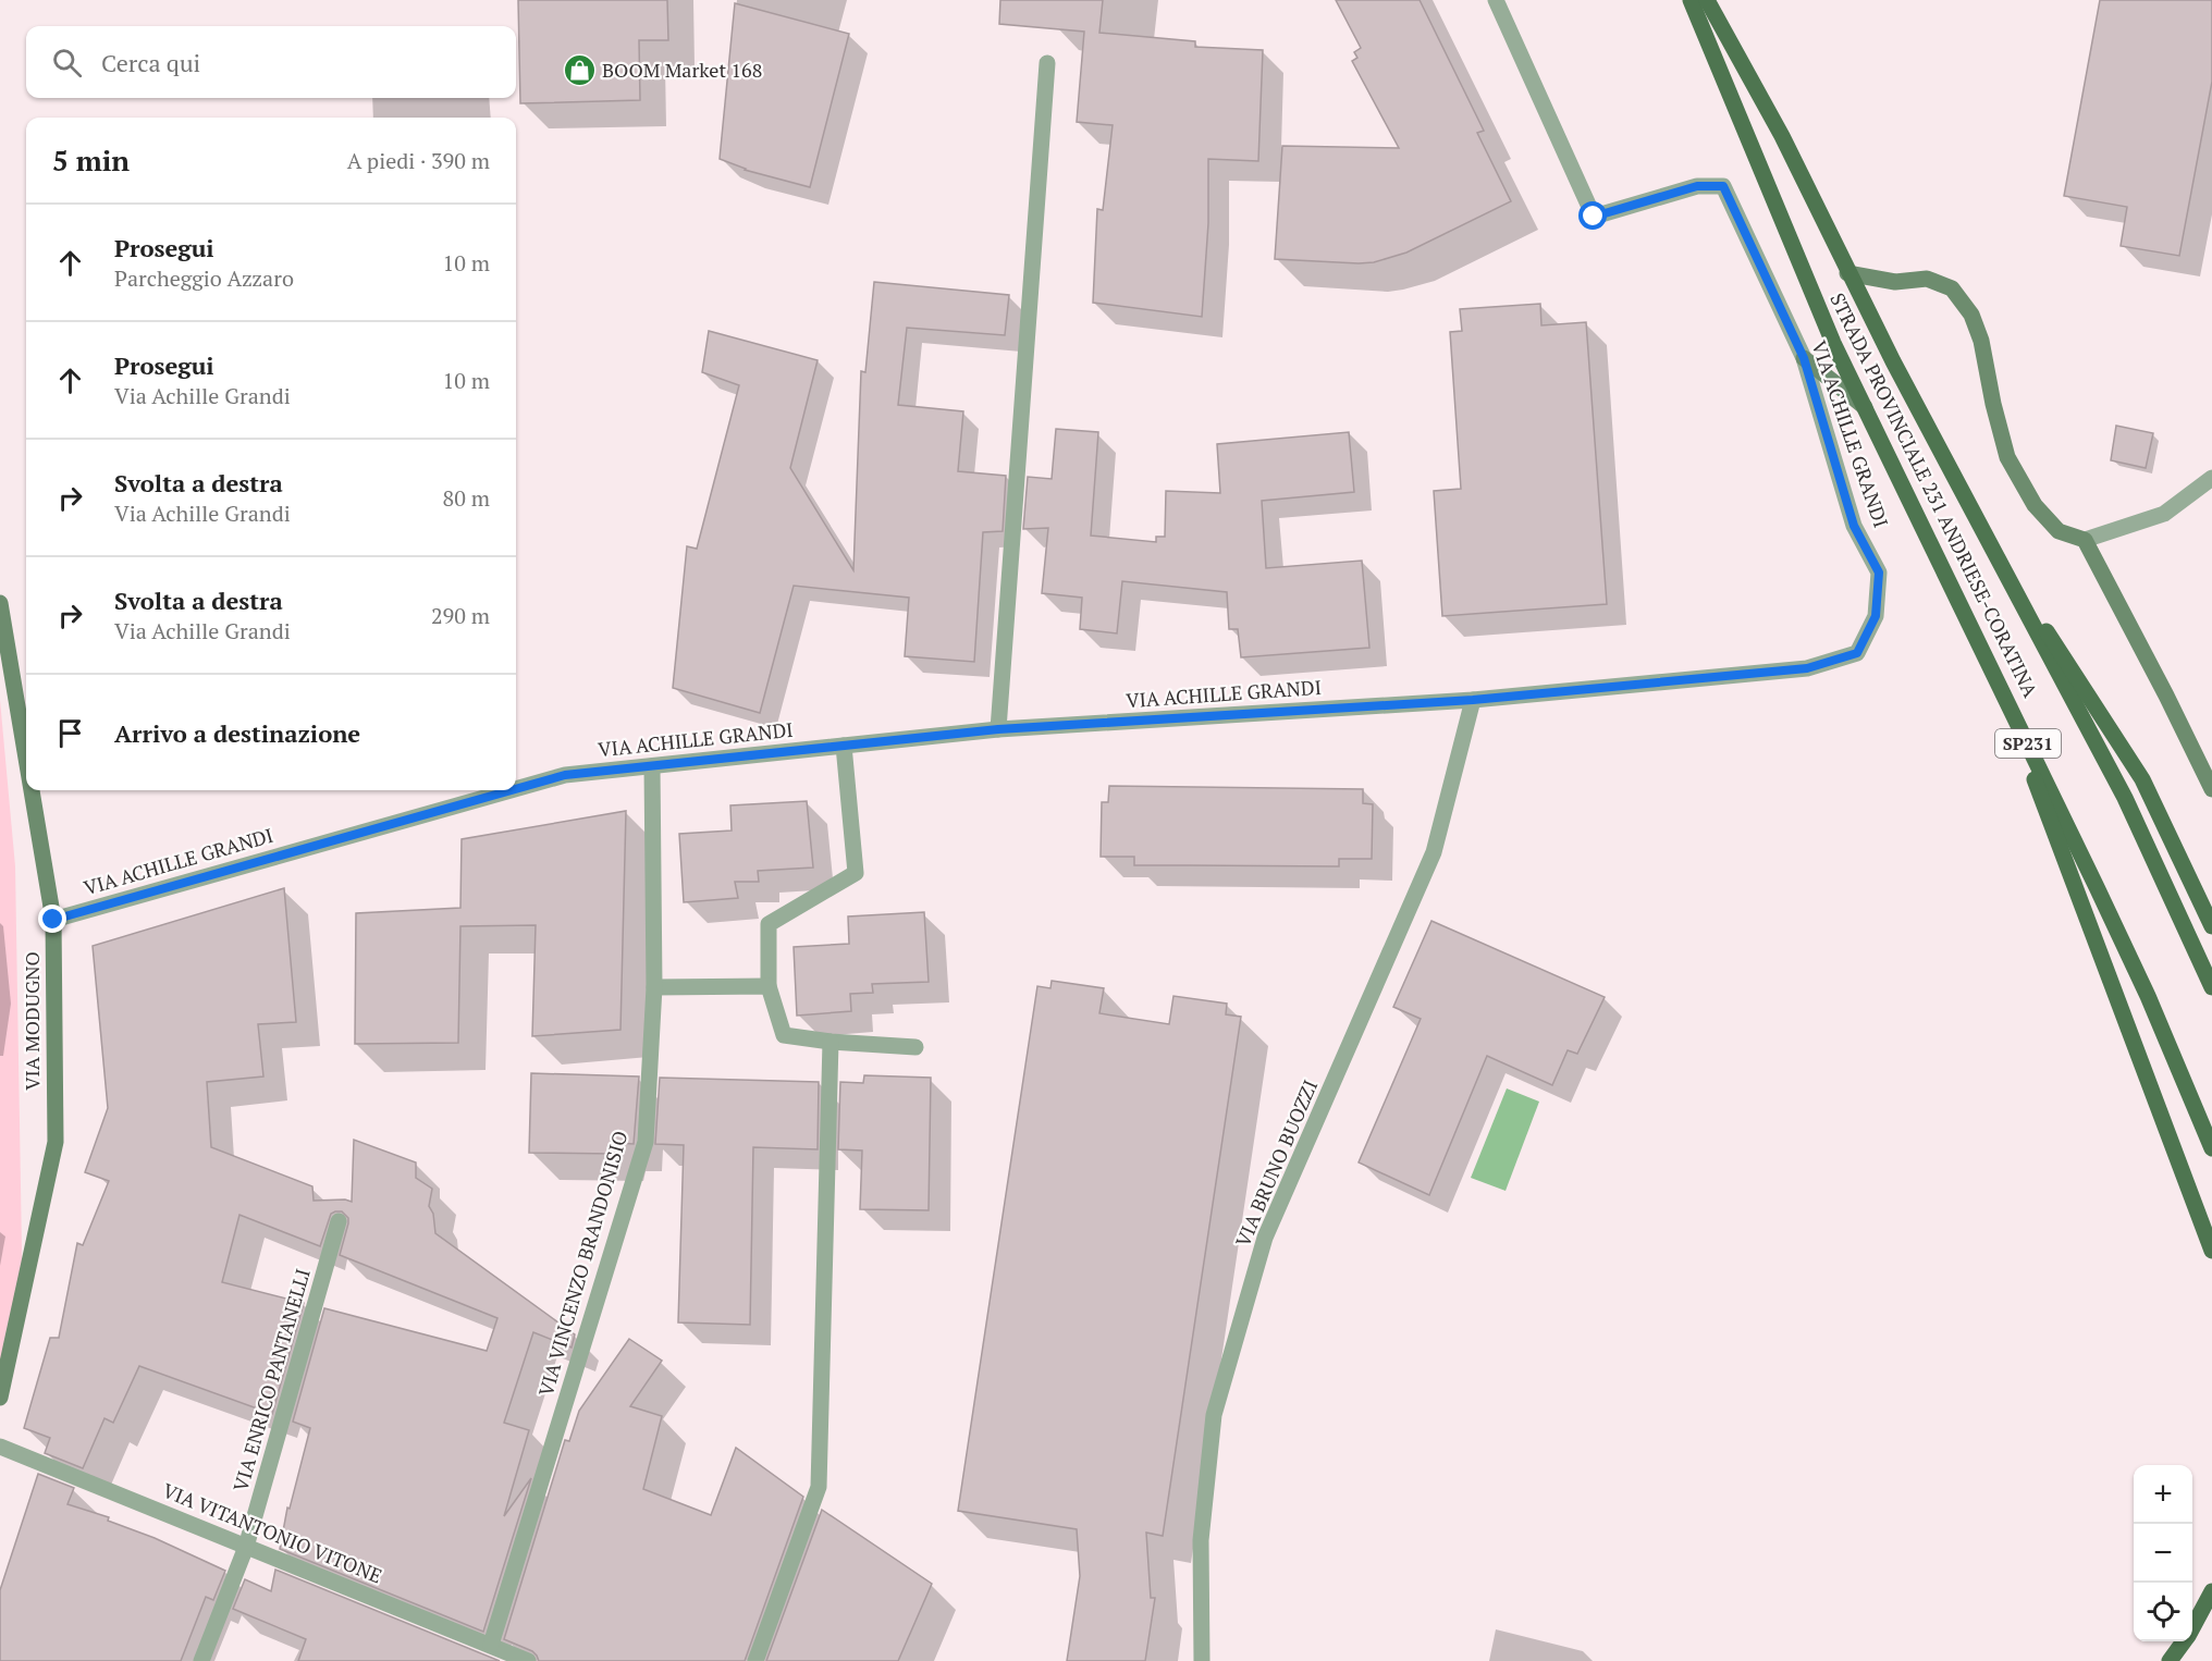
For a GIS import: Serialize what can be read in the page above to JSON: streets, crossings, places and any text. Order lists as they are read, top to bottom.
{
  "streets": {
    "main road": ["STRADA PROVINCIALE 231 ANDRIESE-CORATINA", "SP231"],
    "street": [
      "VIA ACHILLE GRANDI",
      "VIA MODUGNO",
      "VIA BRUNO BUOZZI",
      "VIA VINCENZO BRANDONISIO",
      "VIA ENRICO PANTANELLI",
      "VIA VITANTONIO VITONE"
    ]
  },
  "crossings": [
    ["VIA ACHILLE GRANDI", "VIA MODUGNO"],
    ["VIA ACHILLE GRANDI", "VIA BRUNO BUOZZI"],
    ["VIA ACHILLE GRANDI", "VIA VINCENZO BRANDONISIO"],
    ["VIA VINCENZO BRANDONISIO", "VIA VITANTONIO VITONE"],
    ["VIA ENRICO PANTANELLI", "VIA VITANTONIO VITONE"]
  ],
  "places": {
    "shop": ["BOOM Market 168"]
  },
  "page": {
    "search": "Cerca qui",
    "heading": ["5 min", "A piedi · 390 m"],
    "list": [
      ["Prosegui", "Parcheggio Azzaro", "10 m"],
      ["Prosegui", "Via Achille Grandi", "10 m"],
      ["Svolta a destra", "Via Achille Grandi", "80 m"],
      ["Svolta a destra", "Via Achille Grandi", "290 m"],
      "Arrivo a destinazione"
    ],
    "map_buttons": ["+", "−"]
  }
}
